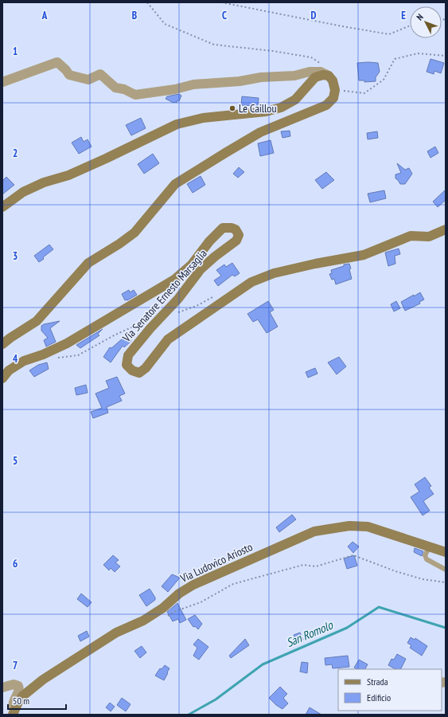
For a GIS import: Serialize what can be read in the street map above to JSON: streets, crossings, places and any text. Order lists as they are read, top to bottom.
{
  "streets": {
    "street": ["Via Senatore Ernesto Marsaglia", "Via Ludovico Ariosto"]
  },
  "water": ["San Romolo"],
  "places": ["Le Caillou"],
  "legend": ["Strada", "Edificio"],
  "scale_bar": "50 m",
  "north": "top left",
  "grid": {
    "columns": [
      "A",
      "B",
      "C",
      "D",
      "E"
    ],
    "rows": [
      "1",
      "2",
      "3",
      "4",
      "5",
      "6",
      "7"
    ]
  }
}
